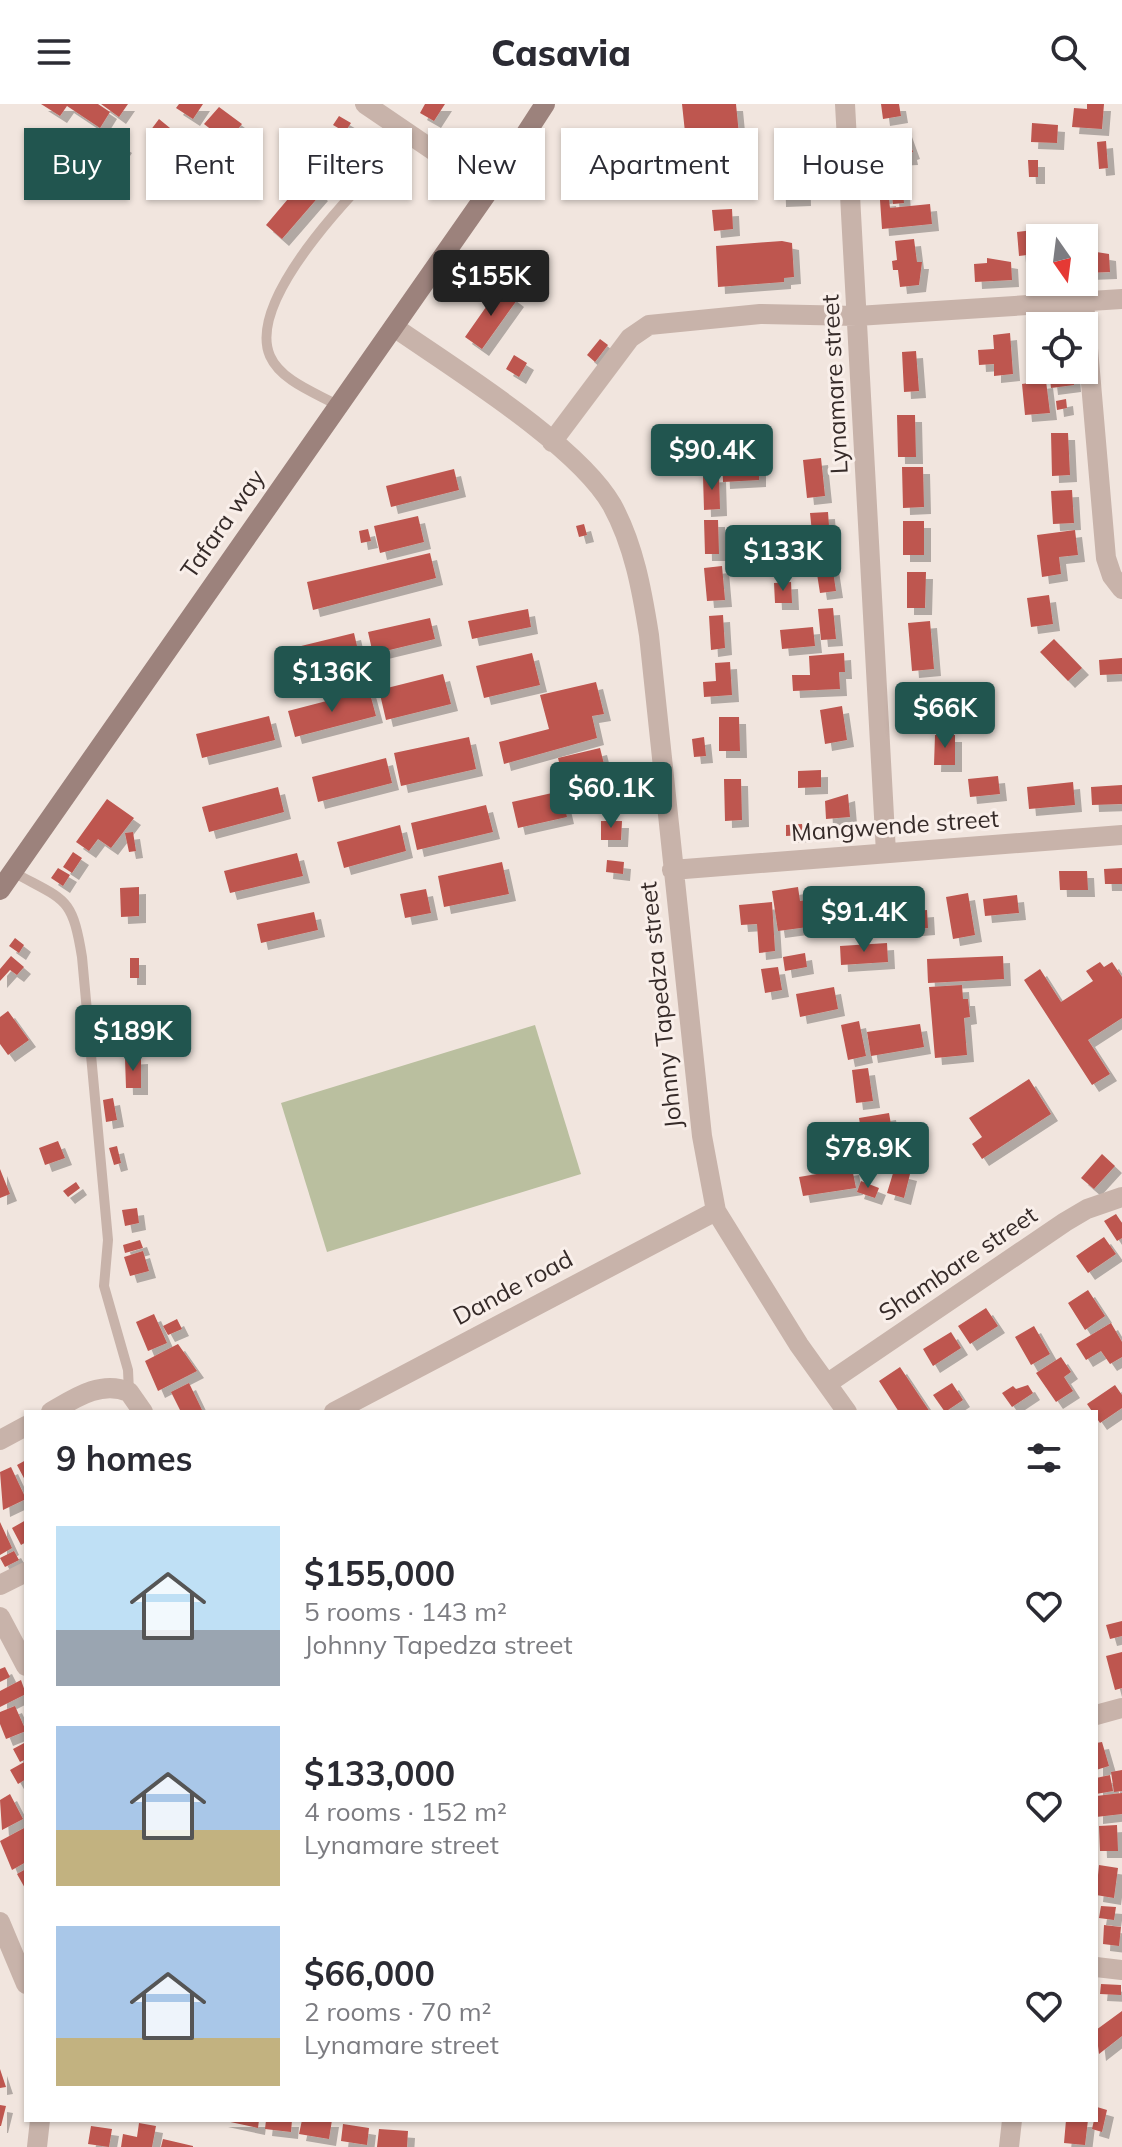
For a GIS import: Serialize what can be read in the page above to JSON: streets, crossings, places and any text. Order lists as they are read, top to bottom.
{
  "streets": {
    "street": [
      "Lynamare street",
      "Tafara way",
      "Mangwende street",
      "Johnny Tapedza street",
      "Shambare street",
      "Dande road"
    ]
  },
  "crossings": [
    ["Lynamare street", "Mangwende street"],
    ["Tafara way", "Johnny Tapedza street"],
    ["Mangwende street", "Johnny Tapedza street"],
    ["Johnny Tapedza street", "Shambare street"],
    ["Johnny Tapedza street", "Dande road"]
  ],
  "north": "bottom",
  "page": {
    "header": "Casavia",
    "chip": [
      "Buy",
      "Rent",
      "Filters",
      "New",
      "Apartment",
      "House"
    ],
    "price": [
      "$155K",
      "$90.4K",
      "$133K",
      "$136K",
      "$66K",
      "$60.1K",
      "$91.4K",
      "$189K",
      "$78.9K"
    ],
    "heading": "9 homes",
    "list": [
      {
        "name": "$155,000",
        "note": "5 rooms · 143 m² · Johnny Tapedza street"
      },
      {
        "name": "$133,000",
        "note": "4 rooms · 152 m² · Lynamare street"
      },
      {
        "name": "$66,000",
        "note": "2 rooms · 70 m² · Lynamare street"
      }
    ]
  }
}
